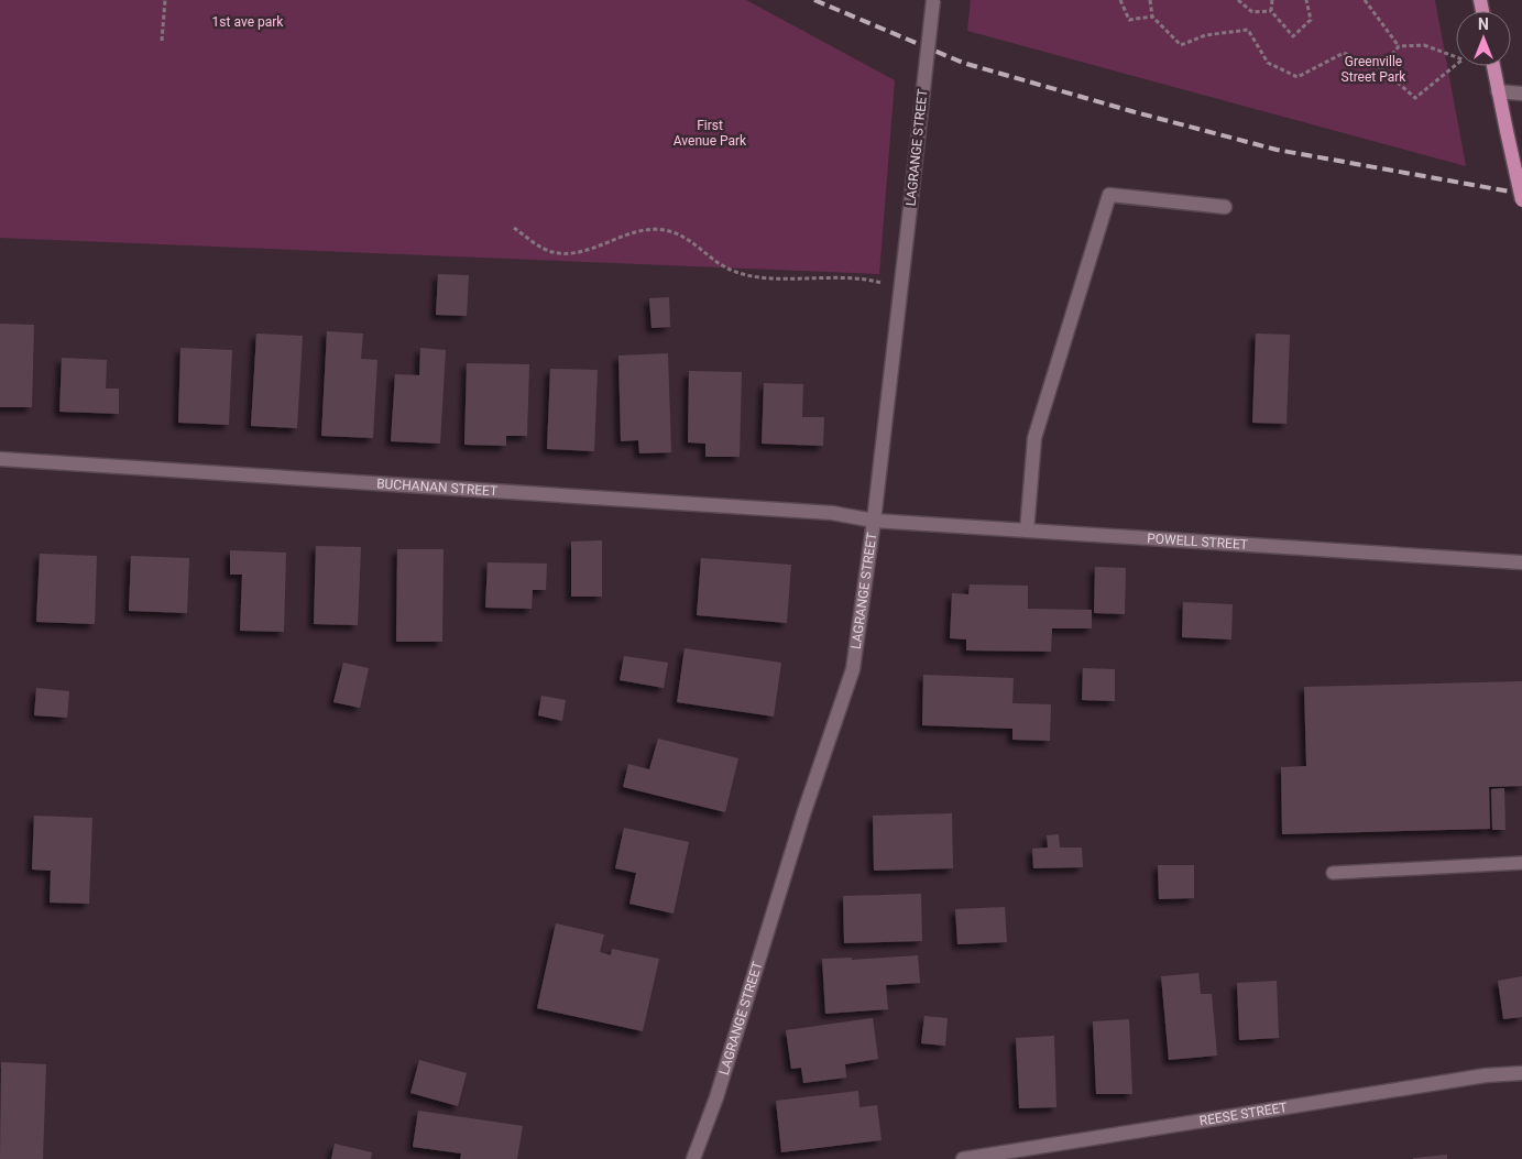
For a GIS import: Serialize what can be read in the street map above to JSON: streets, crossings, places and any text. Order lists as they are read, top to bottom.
{
  "streets": {
    "street": [
      "LAGRANGE STREET",
      "BUCHANAN STREET",
      "POWELL STREET",
      "REESE STREET"
    ]
  },
  "crossings": [
    ["LAGRANGE STREET", "BUCHANAN STREET"],
    ["LAGRANGE STREET", "POWELL STREET"],
    ["BUCHANAN STREET", "POWELL STREET"]
  ],
  "parks": ["1st ave park", "Greenville Street Park", "First Avenue Park"],
  "north": "top"
}
